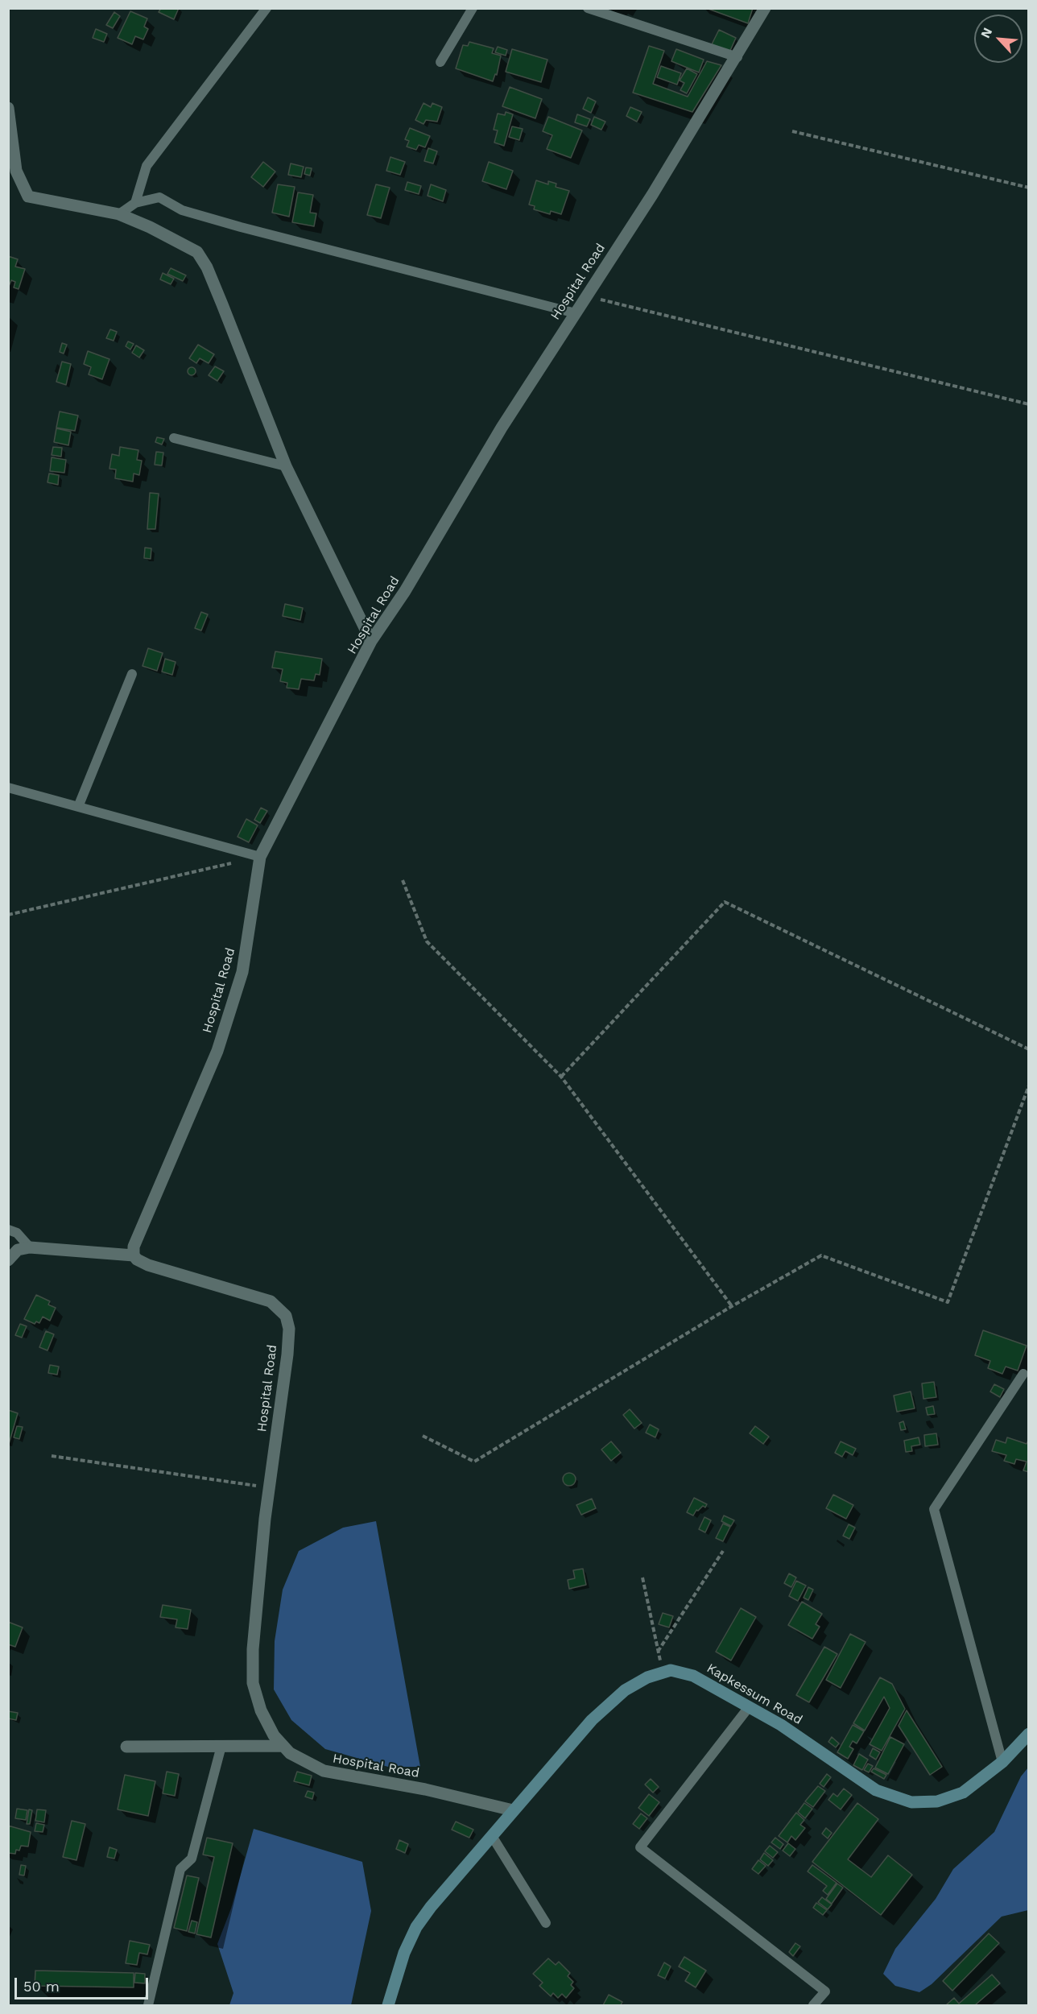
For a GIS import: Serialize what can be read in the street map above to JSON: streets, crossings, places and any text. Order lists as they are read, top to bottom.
{
  "streets": {
    "street": ["Hospital Road", "Kapkessum Road"]
  },
  "crossings": [
    ["Hospital Road", "Kapkessum Road"]
  ],
  "scale_bar": "50 m",
  "north": "top left"
}
